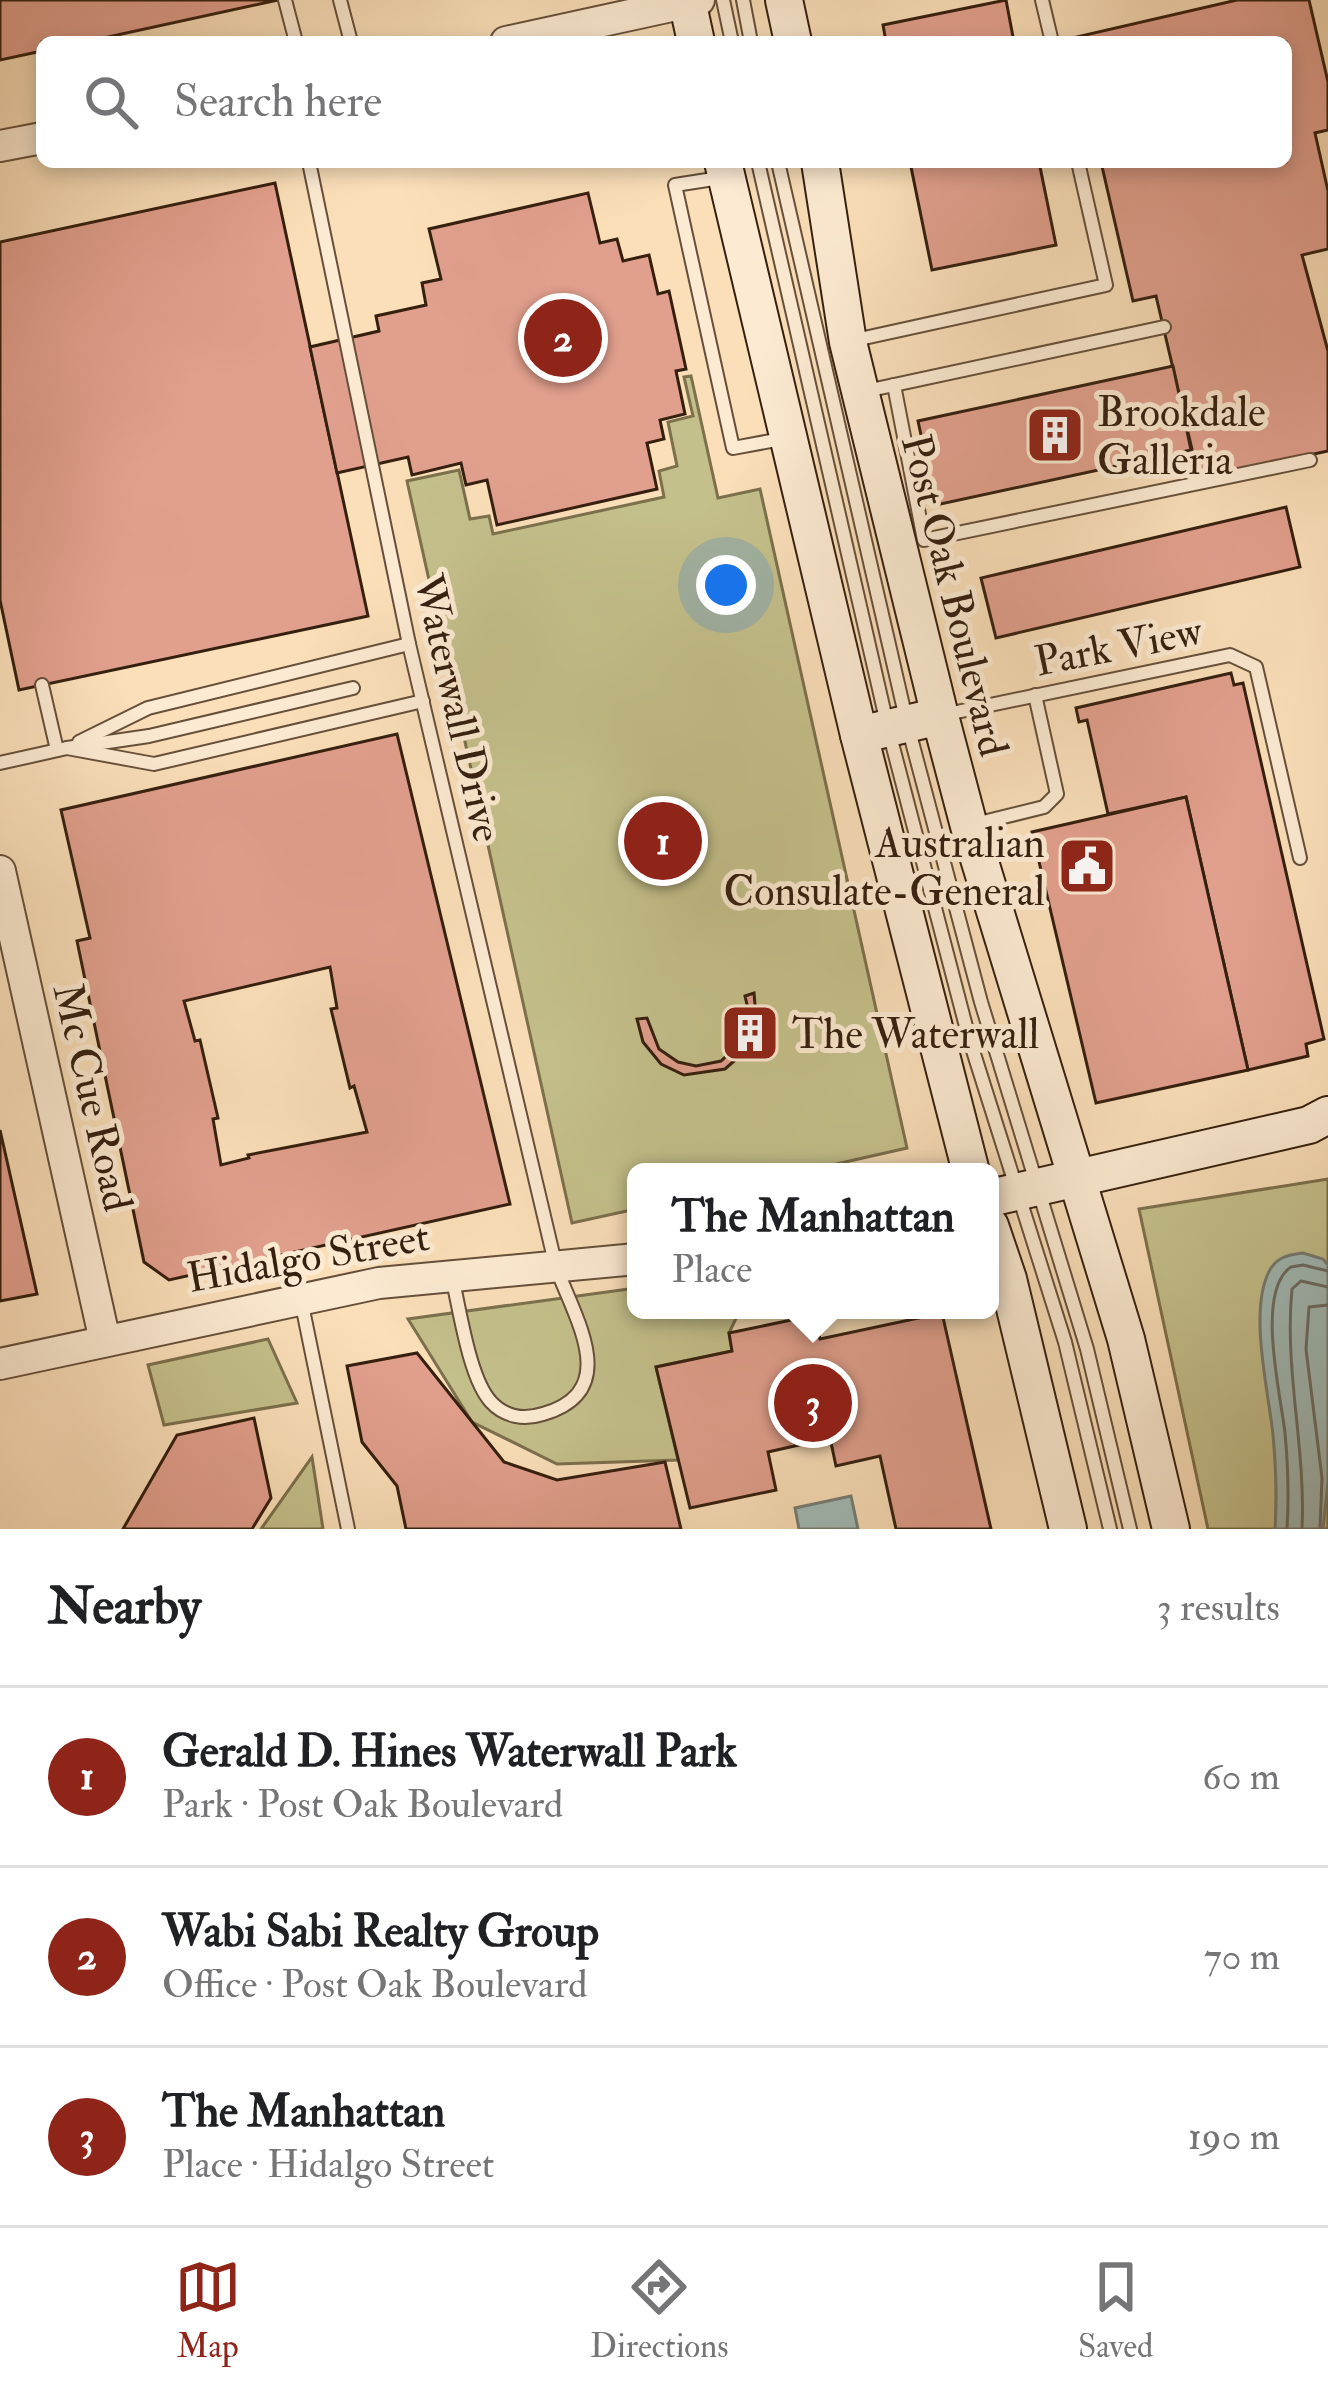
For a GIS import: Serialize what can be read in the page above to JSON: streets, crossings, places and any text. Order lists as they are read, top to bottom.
{
  "streets": {
    "main road": ["Post Oak Boulevard"],
    "street": ["Mc Cue Road", "Hidalgo Street"],
    "lane": ["Park View", "Waterwall Drive"]
  },
  "crossings": [
    ["Post Oak Boulevard", "Park View"],
    ["Waterwall Drive", "Hidalgo Street"],
    ["Mc Cue Road", "Hidalgo Street"]
  ],
  "places": {
    "building": ["Brookdale Galleria", "The Waterwall"],
    "public building": ["Australian Consulate-General"]
  },
  "page": {
    "search": "Search here",
    "pins": ["2", "1", "3"],
    "popup": ["The Manhattan", "Place"],
    "heading": ["Nearby", "3 results"],
    "list": [
      {
        "mark": "1",
        "name": "Gerald D. Hines Waterwall Park",
        "note": "Park · Post Oak Boulevard",
        "value": "60 m"
      },
      {
        "mark": "2",
        "name": "Wabi Sabi Realty Group",
        "note": "Office · Post Oak Boulevard",
        "value": "70 m"
      },
      {
        "mark": "3",
        "name": "The Manhattan",
        "note": "Place · Hidalgo Street",
        "value": "190 m"
      }
    ],
    "nav": ["Map", "Directions", "Saved"]
  }
}
